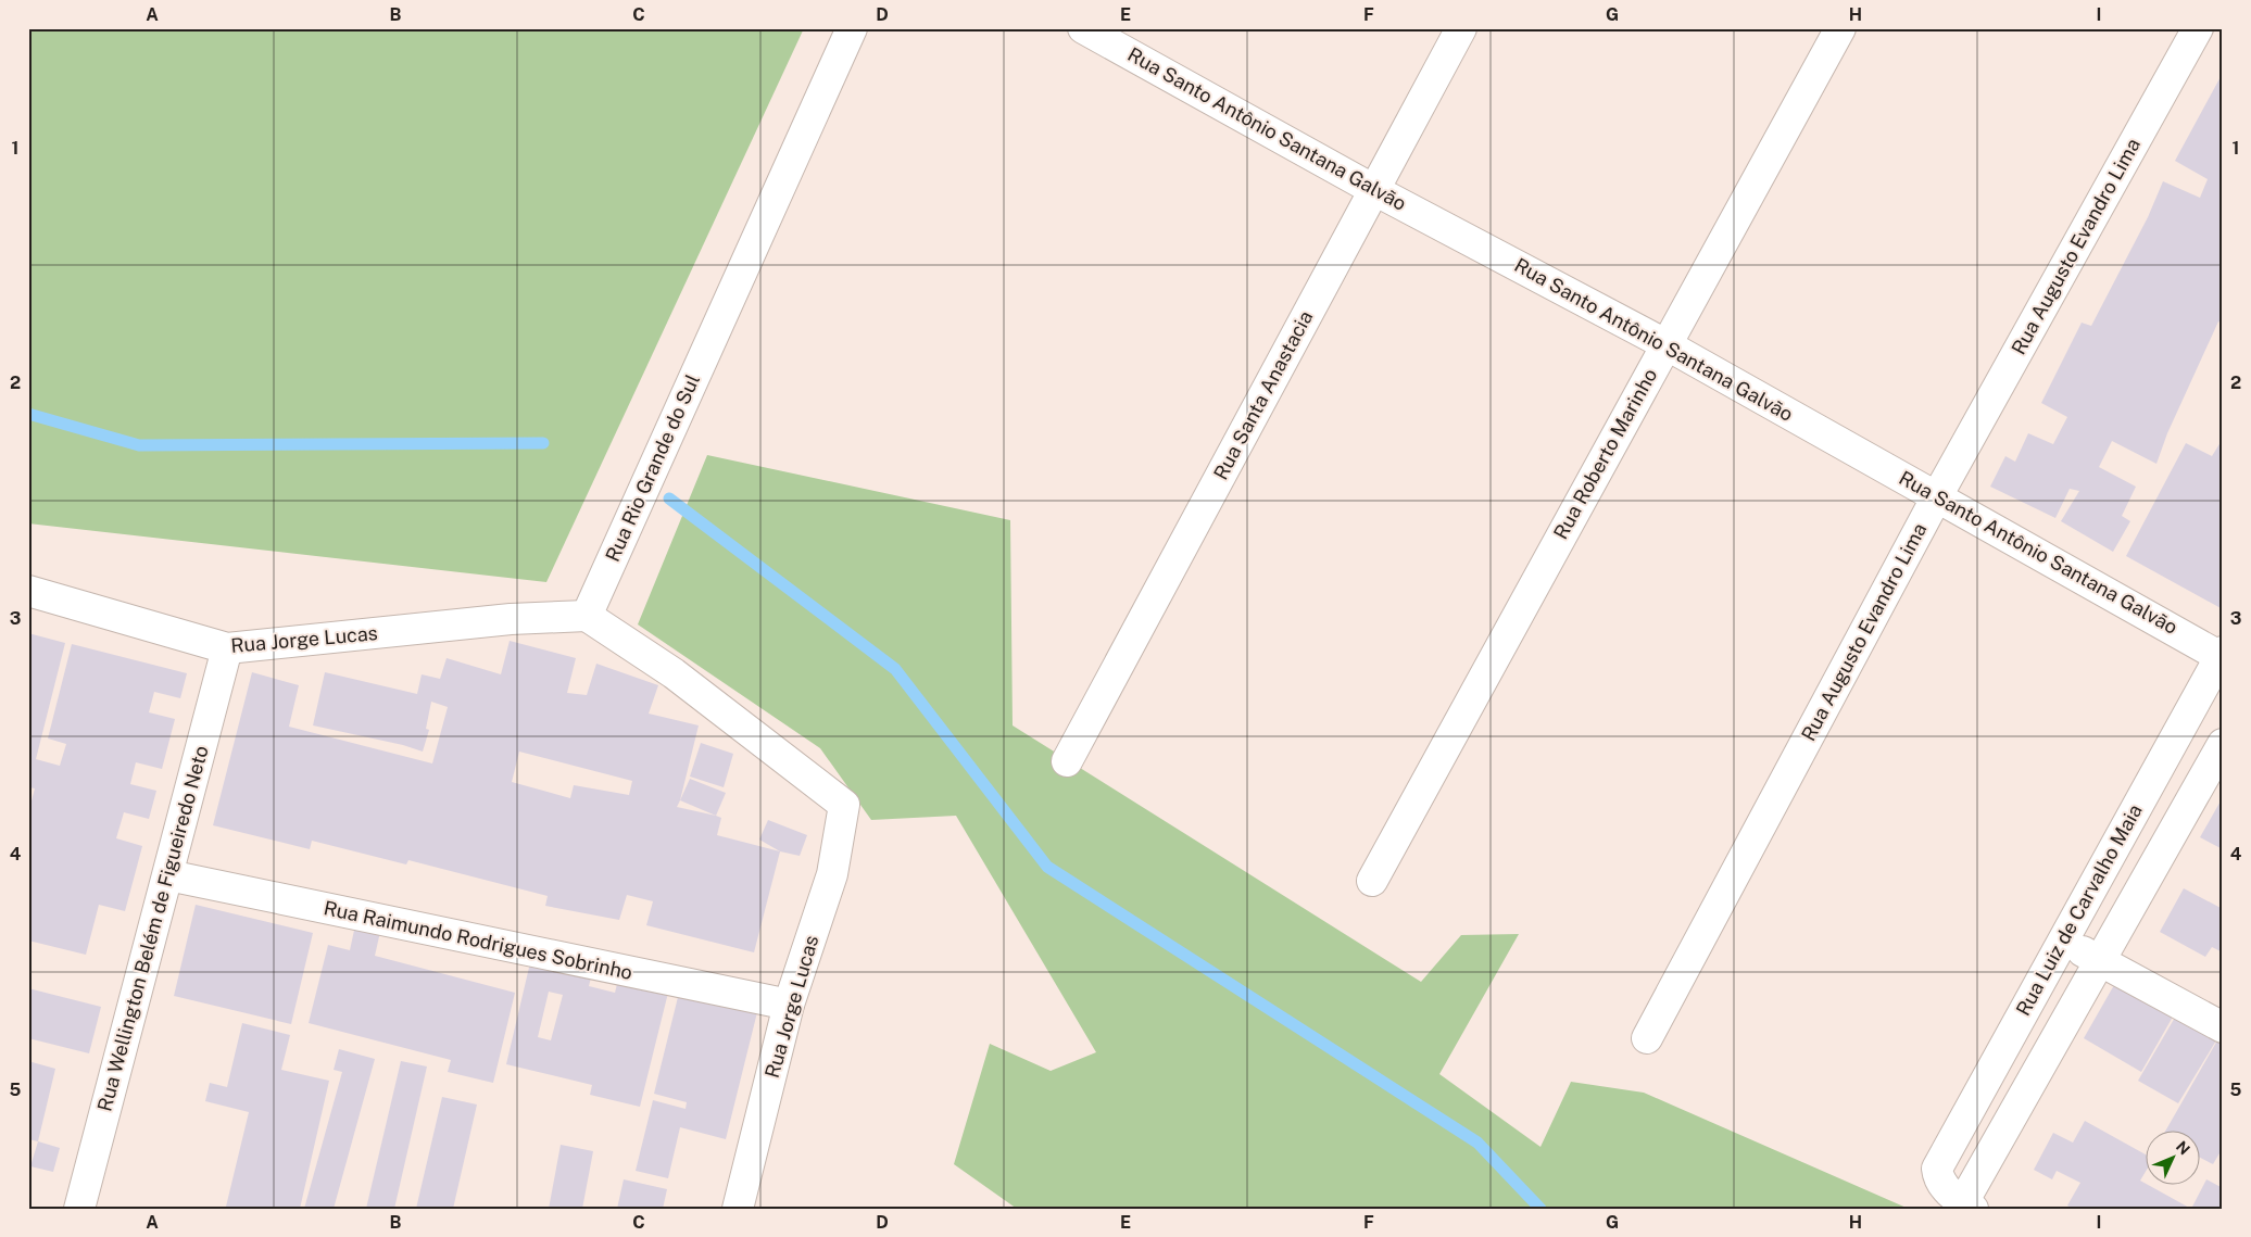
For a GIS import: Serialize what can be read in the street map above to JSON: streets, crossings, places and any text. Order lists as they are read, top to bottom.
{
  "streets": {
    "street": [
      "Rua Santo Antônio Santana Galvão",
      "Rua Augusto Evandro Lima",
      "Rua Santa Anastacia",
      "Rua Roberto Marinho",
      "Rua Rio Grande do Sul",
      "Rua Jorge Lucas",
      "Rua Luiz de Carvalho Maia",
      "Rua Wellington Belém de Figueiredo Neto",
      "Rua Raimundo Rodrigues Sobrinho"
    ]
  },
  "crossings": [
    ["Rua Santo Antônio Santana Galvão", "Rua Augusto Evandro Lima"],
    ["Rua Santo Antônio Santana Galvão", "Rua Santa Anastacia"],
    ["Rua Santo Antônio Santana Galvão", "Rua Roberto Marinho"],
    ["Rua Santo Antônio Santana Galvão", "Rua Luiz de Carvalho Maia"],
    ["Rua Rio Grande do Sul", "Rua Jorge Lucas"],
    ["Rua Jorge Lucas", "Rua Wellington Belém de Figueiredo Neto"],
    ["Rua Jorge Lucas", "Rua Raimundo Rodrigues Sobrinho"],
    ["Rua Wellington Belém de Figueiredo Neto", "Rua Raimundo Rodrigues Sobrinho"]
  ],
  "north": "top right",
  "grid": {
    "columns": [
      "A",
      "B",
      "C",
      "D",
      "E",
      "F",
      "G",
      "H",
      "I"
    ],
    "rows": [
      "1",
      "2",
      "3",
      "4",
      "5"
    ]
  }
}
